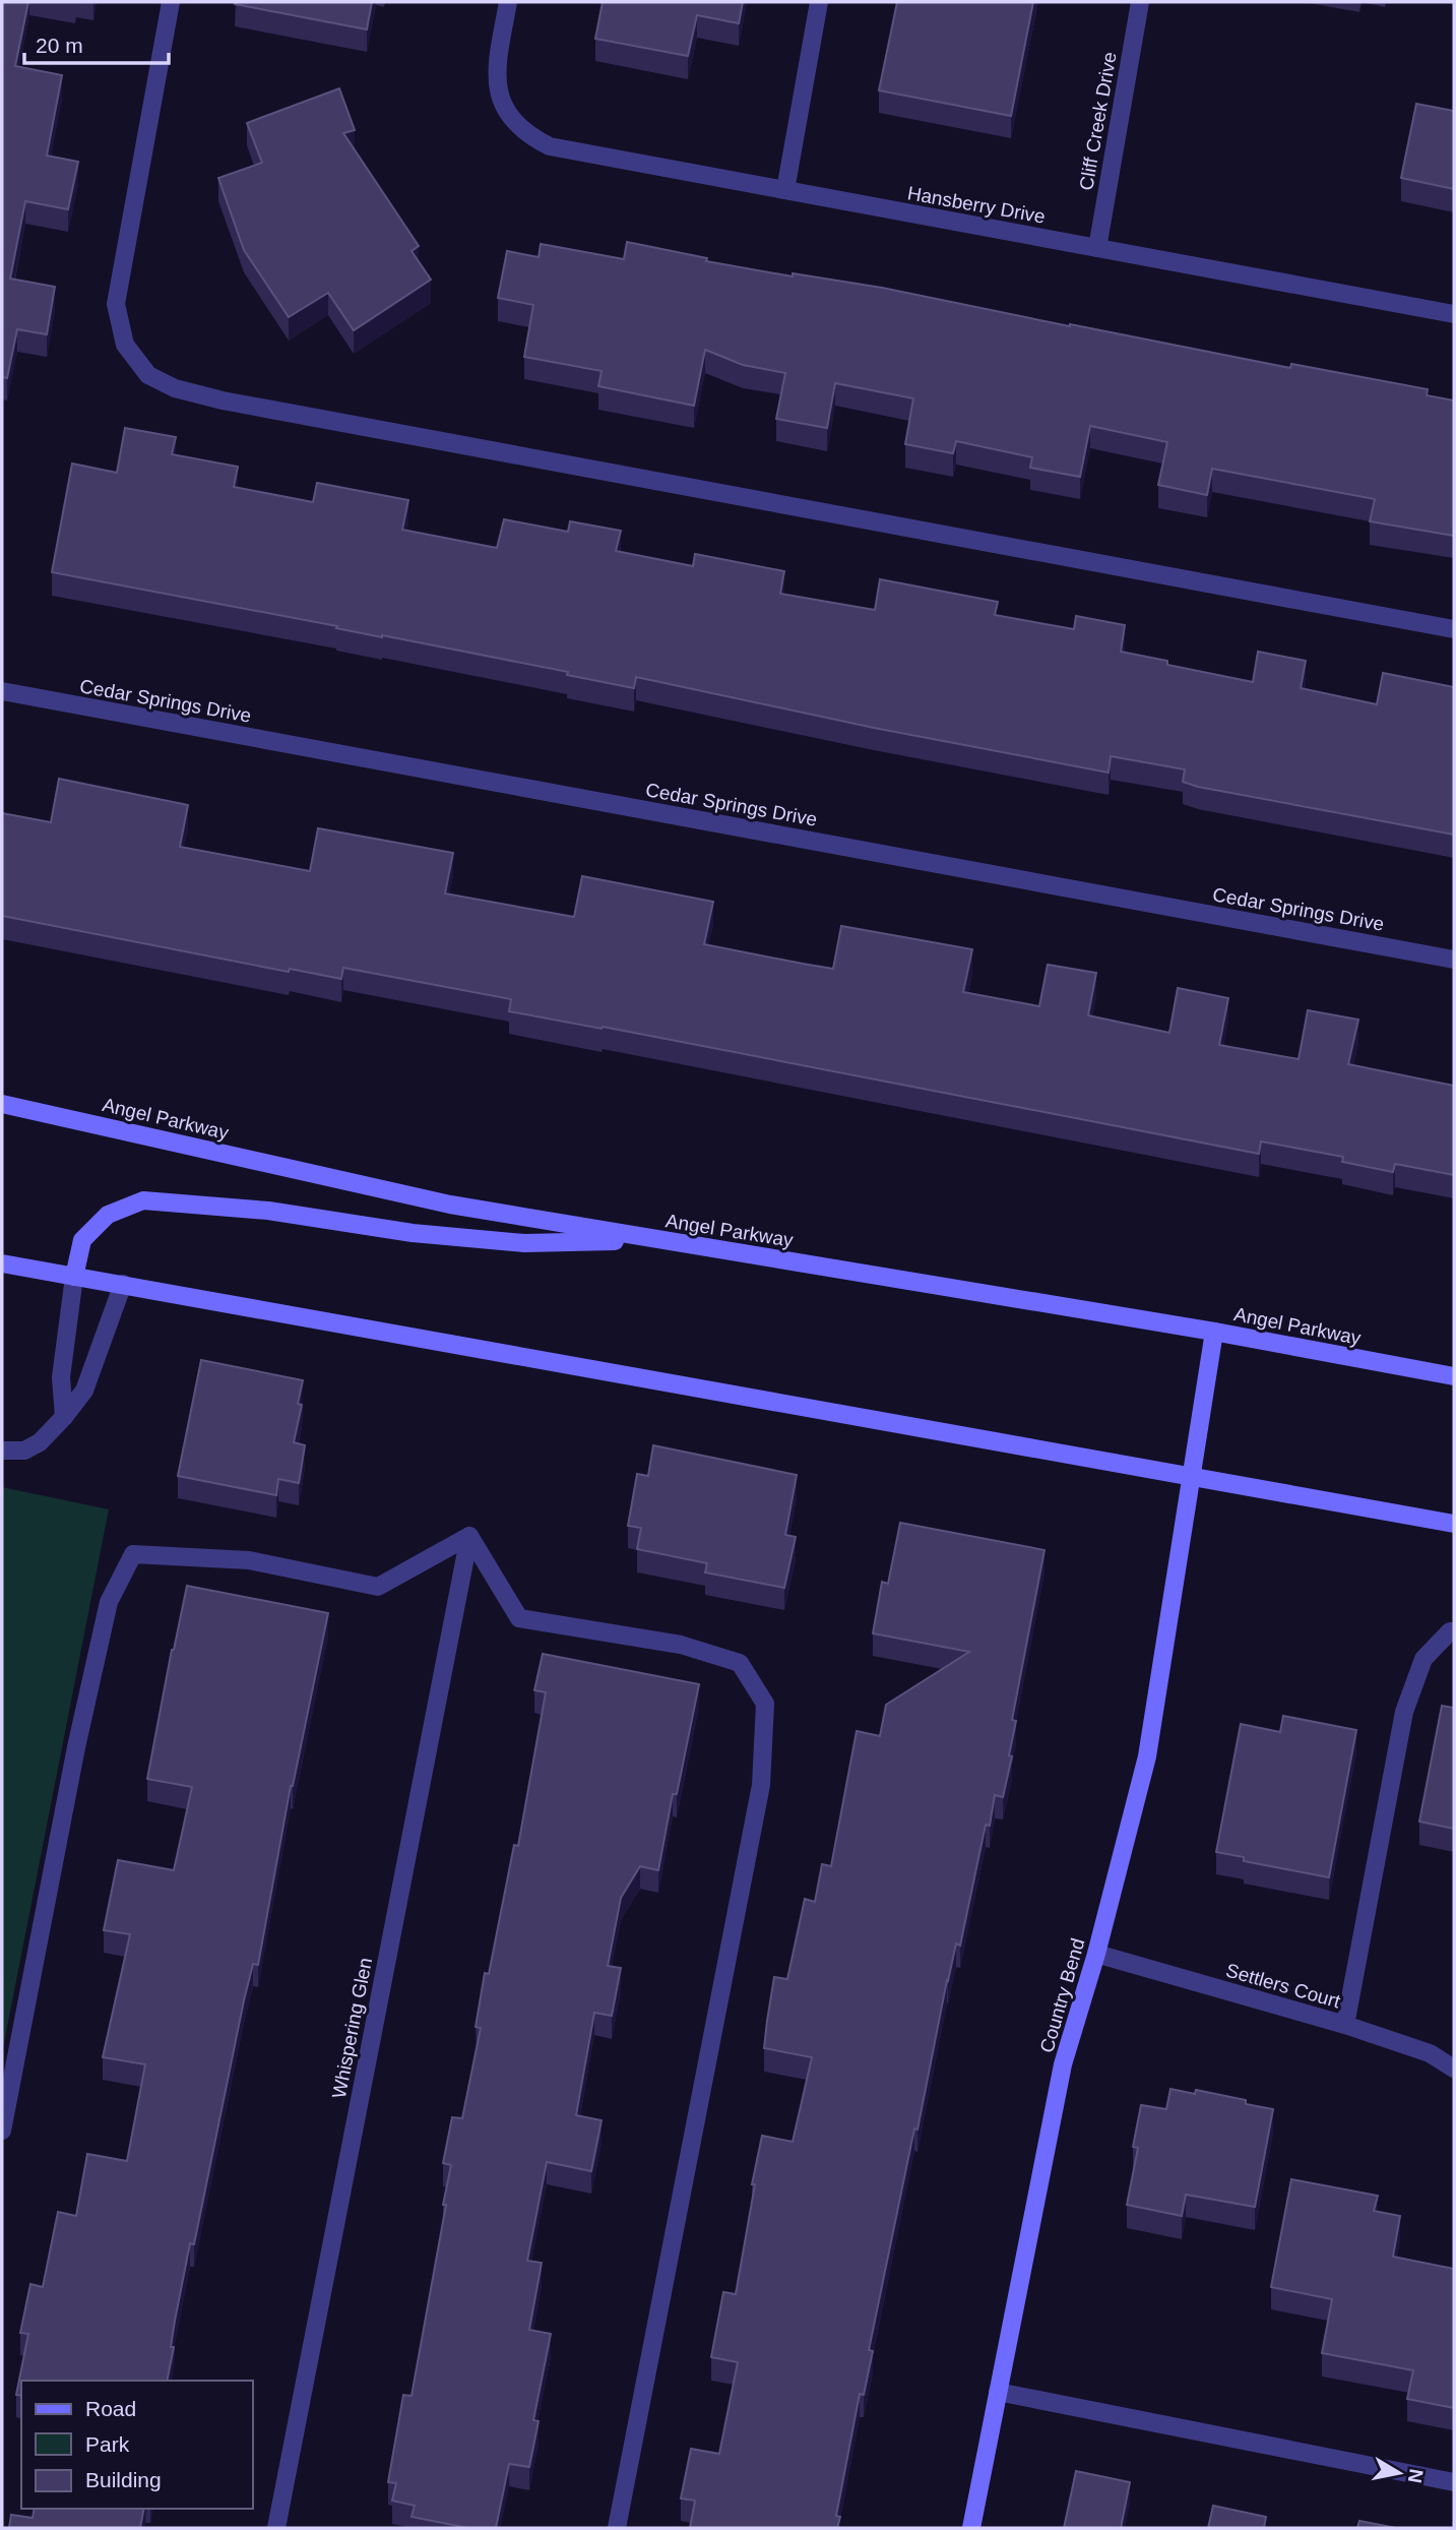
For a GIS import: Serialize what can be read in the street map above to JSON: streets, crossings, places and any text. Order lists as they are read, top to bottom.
{
  "streets": {
    "main road": ["Angel Parkway", "Country Bend"],
    "street": [
      "Cliff Creek Drive",
      "Hansberry Drive",
      "Cedar Springs Drive",
      "Settlers Court",
      "Whispering Glen"
    ]
  },
  "crossings": [
    ["Cliff Creek Drive", "Hansberry Drive"],
    ["Angel Parkway", "Country Bend"],
    ["Settlers Court", "Country Bend"]
  ],
  "legend": ["Road", "Park", "Building"],
  "scale_bar": "20 m",
  "north": "right"
}
